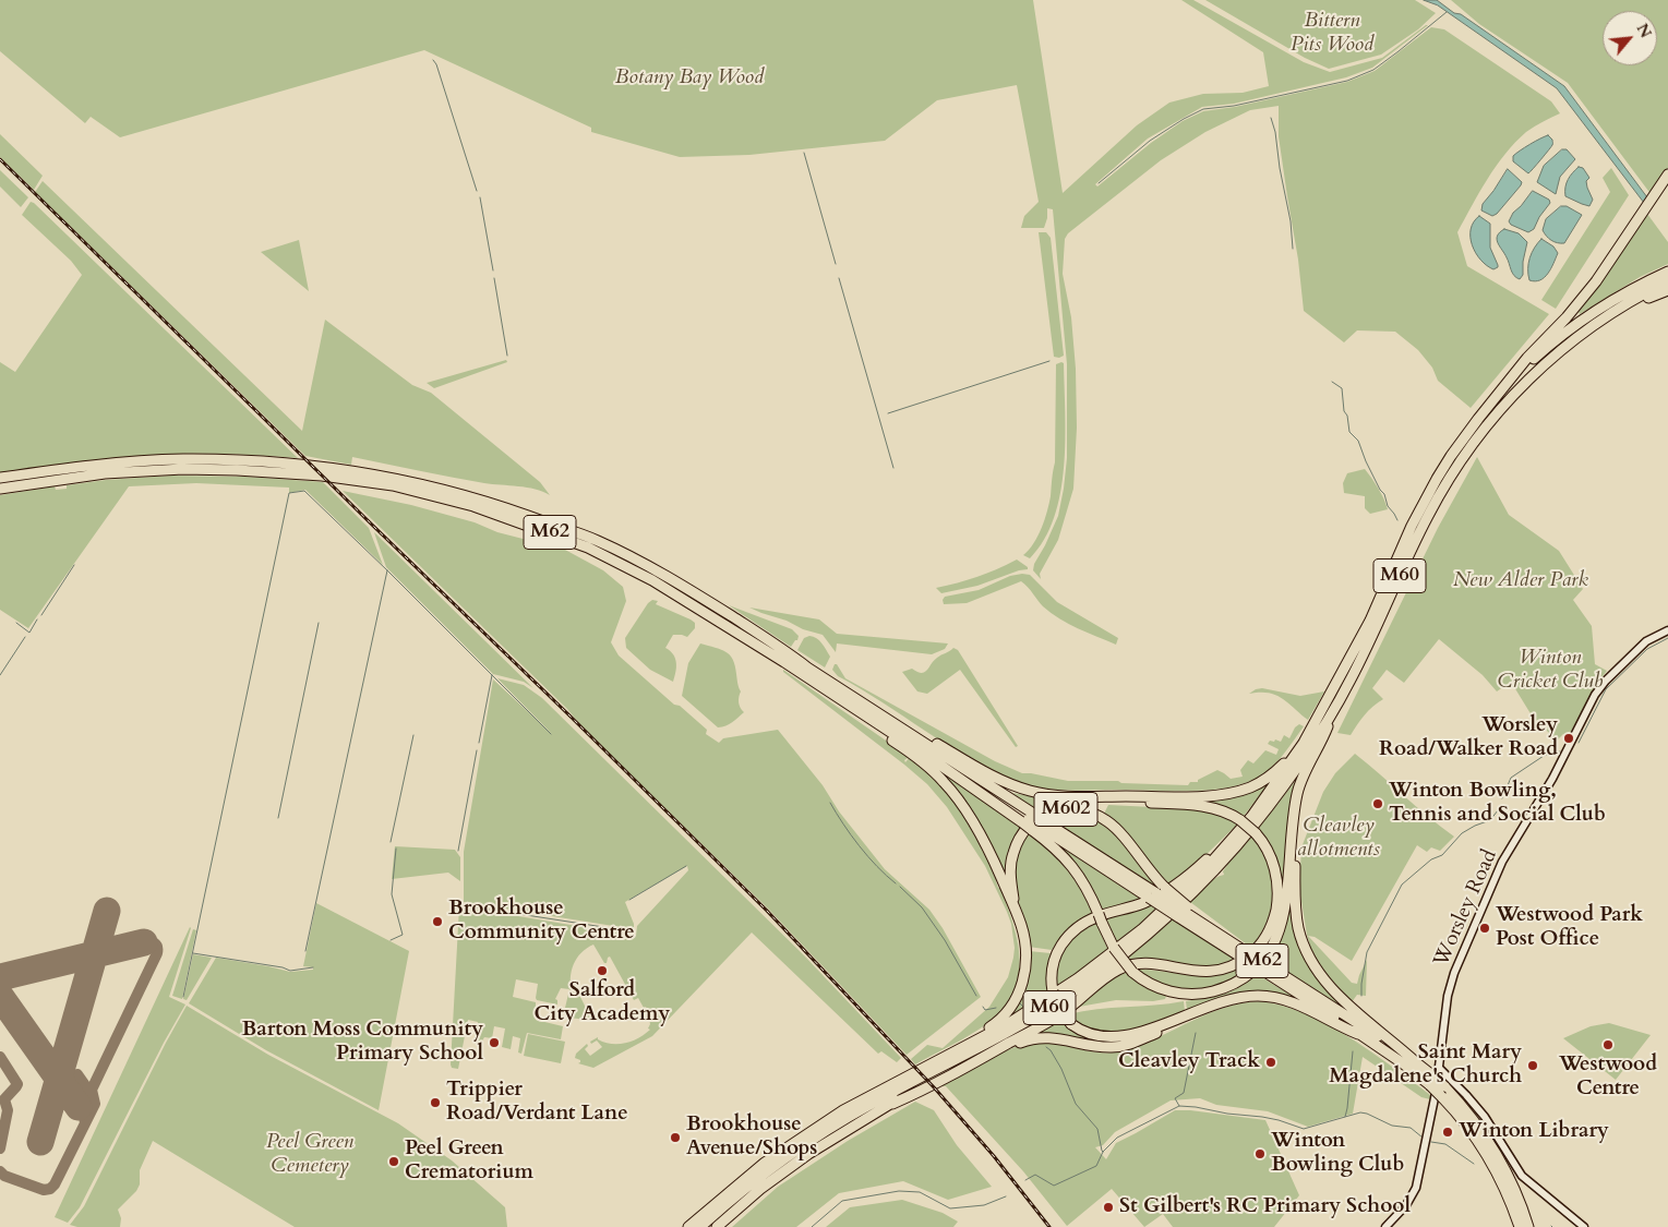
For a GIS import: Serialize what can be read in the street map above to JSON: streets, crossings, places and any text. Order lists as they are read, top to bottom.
{
  "streets": {
    "highway": ["M62", "M60", "M602"],
    "main road": ["Worsley Road"]
  },
  "crossings": [
    ["M62", "M60"],
    ["M62", "M602"],
    ["M60", "M602"],
    ["M602", "Worsley Road"]
  ],
  "parks": [
    "Bittern Pits Wood",
    "Botany Bay Wood",
    "New Alder Park",
    "Winton Cricket Club",
    "Cleavley allotments",
    "Peel Green Cemetery"
  ],
  "places": [
    "Worsley Road/Walker Road",
    "Winton Bowling, Tennis and Social Club",
    "Brookhouse Community Centre",
    "Westwood Park Post Office",
    "Salford City Academy",
    "Barton Moss Community Primary School",
    "Westwood Centre",
    "Cleavley Track",
    "Saint Mary Magdalene's Church",
    "Trippier Road/Verdant Lane",
    "Winton Library",
    "Brookhouse Avenue/Shops",
    "Winton Bowling Club",
    "Peel Green Crematorium",
    "St Gilbert's RC Primary School"
  ],
  "north": "top right"
}
